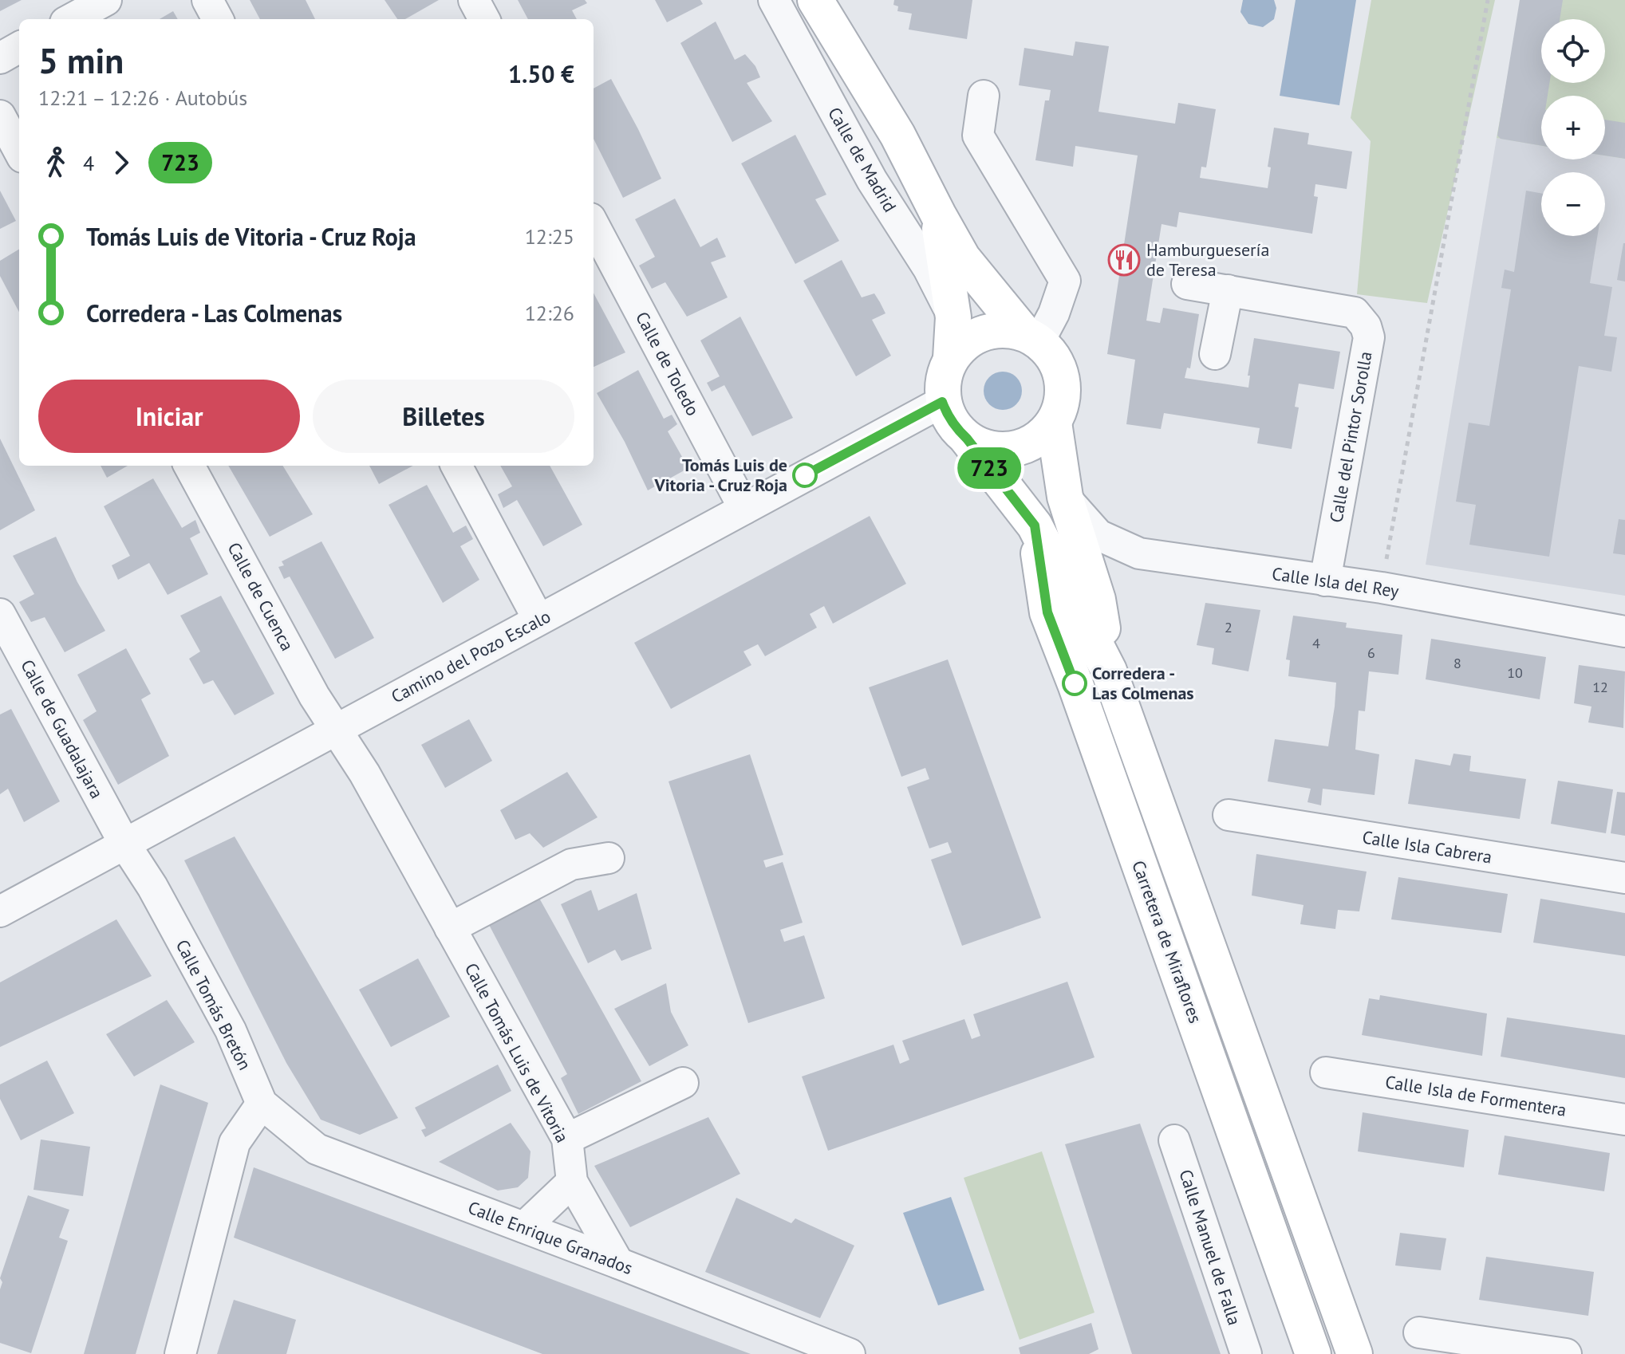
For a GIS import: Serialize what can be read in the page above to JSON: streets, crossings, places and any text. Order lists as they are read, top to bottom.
{
  "streets": {
    "main road": ["Carretera de Miraflores"],
    "street": [
      "Calle de Madrid",
      "Calle de Toledo",
      "Calle del Pintor Sorolla",
      "Calle Isla del Rey",
      "Calle de Cuenca",
      "Camino del Pozo Escalo",
      "Calle de Guadalajara",
      "Calle Isla Cabrera",
      "Calle Tomás Bretón",
      "Calle Tomás Luis de Vitoria",
      "Calle Isla de Formentera",
      "Calle Enrique Granados",
      "Calle Manuel de Falla"
    ]
  },
  "crossings": [
    ["Calle de Toledo", "Camino del Pozo Escalo"],
    ["Calle del Pintor Sorolla", "Calle Isla del Rey"],
    ["Calle Isla del Rey", "Carretera de Miraflores"],
    ["Calle de Cuenca", "Camino del Pozo Escalo"],
    ["Calle de Cuenca", "Calle Tomás Luis de Vitoria"],
    ["Camino del Pozo Escalo", "Calle de Guadalajara"],
    ["Camino del Pozo Escalo", "Carretera de Miraflores"],
    ["Camino del Pozo Escalo", "Calle Tomás Bretón"],
    ["Camino del Pozo Escalo", "Calle Tomás Luis de Vitoria"],
    ["Calle de Guadalajara", "Calle Tomás Bretón"],
    ["Calle Tomás Bretón", "Calle Enrique Granados"],
    ["Calle Tomás Luis de Vitoria", "Calle Enrique Granados"]
  ],
  "places": {
    "restaurant": ["Hamburguesería de Teresa"],
    "other": ["Tomás Luis de Vitoria - Cruz Roja", "Corredera - Las Colmenas"]
  },
  "lines": ["bus line 723"],
  "house_numbers": [
    "2",
    "4",
    "6",
    "8",
    "10",
    "12"
  ],
  "page": {
    "on_map": "723",
    "map_buttons": ["+", "−"],
    "heading": ["5 min", "12:21 – 12:26 · Autobús", "1.50 €"],
    "legs": ["4", "723"],
    "list": [
      {
        "name": "Tomás Luis de Vitoria - Cruz Roja",
        "value": "12:25"
      },
      {
        "name": "Corredera - Las Colmenas",
        "value": "12:26"
      }
    ],
    "buttons": ["Iniciar", "Billetes"]
  }
}
